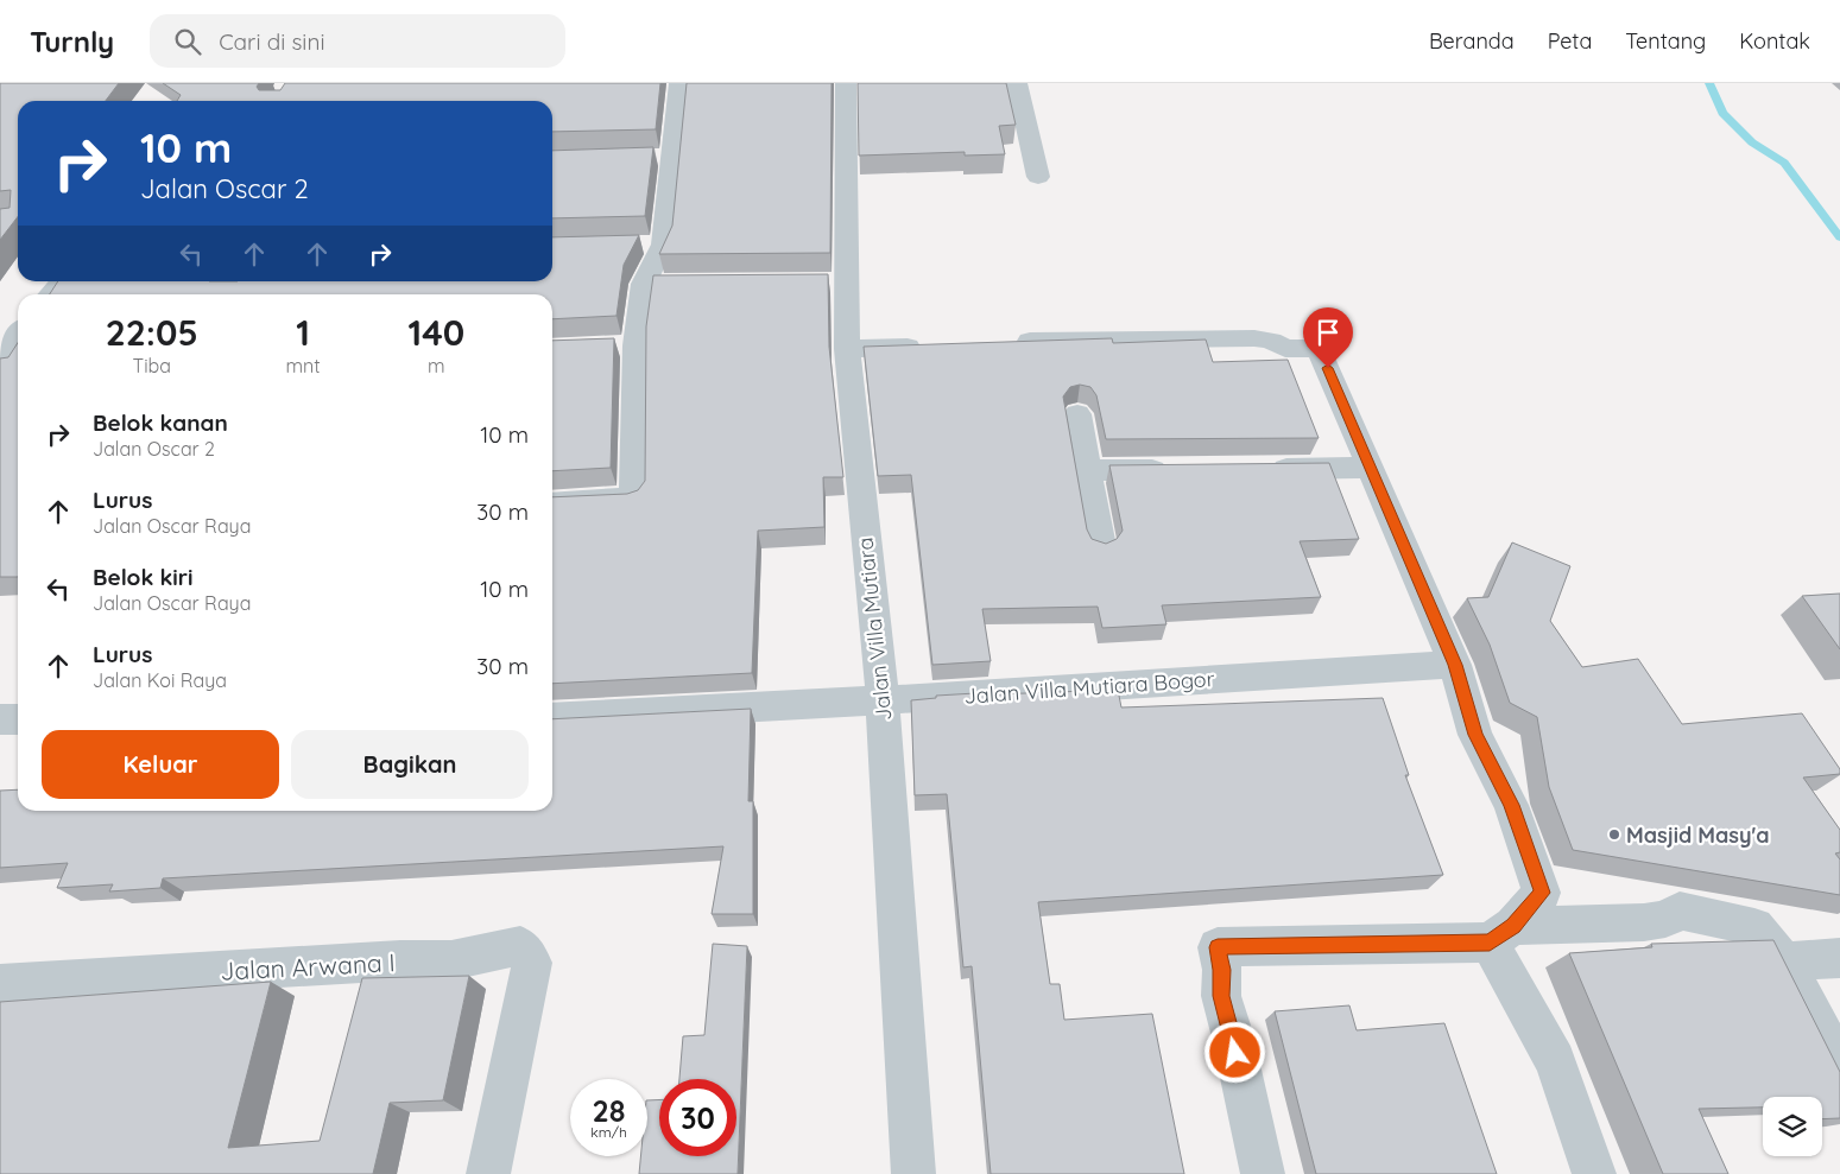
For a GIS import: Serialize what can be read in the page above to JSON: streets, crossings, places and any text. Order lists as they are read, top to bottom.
{
  "streets": {
    "street": ["Jalan Villa Mutiara", "Jalan Villa Mutiara Bogor", "Jalan Arwana I"]
  },
  "crossings": [
    ["Jalan Villa Mutiara", "Jalan Villa Mutiara Bogor"]
  ],
  "places": ["Masjid Masy'a"],
  "page": {
    "header": "Turnly",
    "search": "Cari di sini",
    "nav": [
      "Beranda",
      "Peta",
      "Tentang",
      "Kontak"
    ],
    "turn": ["10 m", "Jalan Oscar 2"],
    "eta": [
      "22:05",
      "Tiba",
      "1",
      "mnt",
      "140",
      "m"
    ],
    "list": [
      {
        "name": "Belok kanan",
        "note": "Jalan Oscar 2",
        "value": "10 m"
      },
      {
        "name": "Lurus",
        "note": "Jalan Oscar Raya",
        "value": "30 m"
      },
      {
        "name": "Belok kiri",
        "note": "Jalan Oscar Raya",
        "value": "10 m"
      },
      {
        "name": "Lurus",
        "note": "Jalan Koi Raya",
        "value": "30 m"
      }
    ],
    "buttons": ["Keluar", "Bagikan"],
    "speed": "28 km/h",
    "limit": "30"
  }
}
